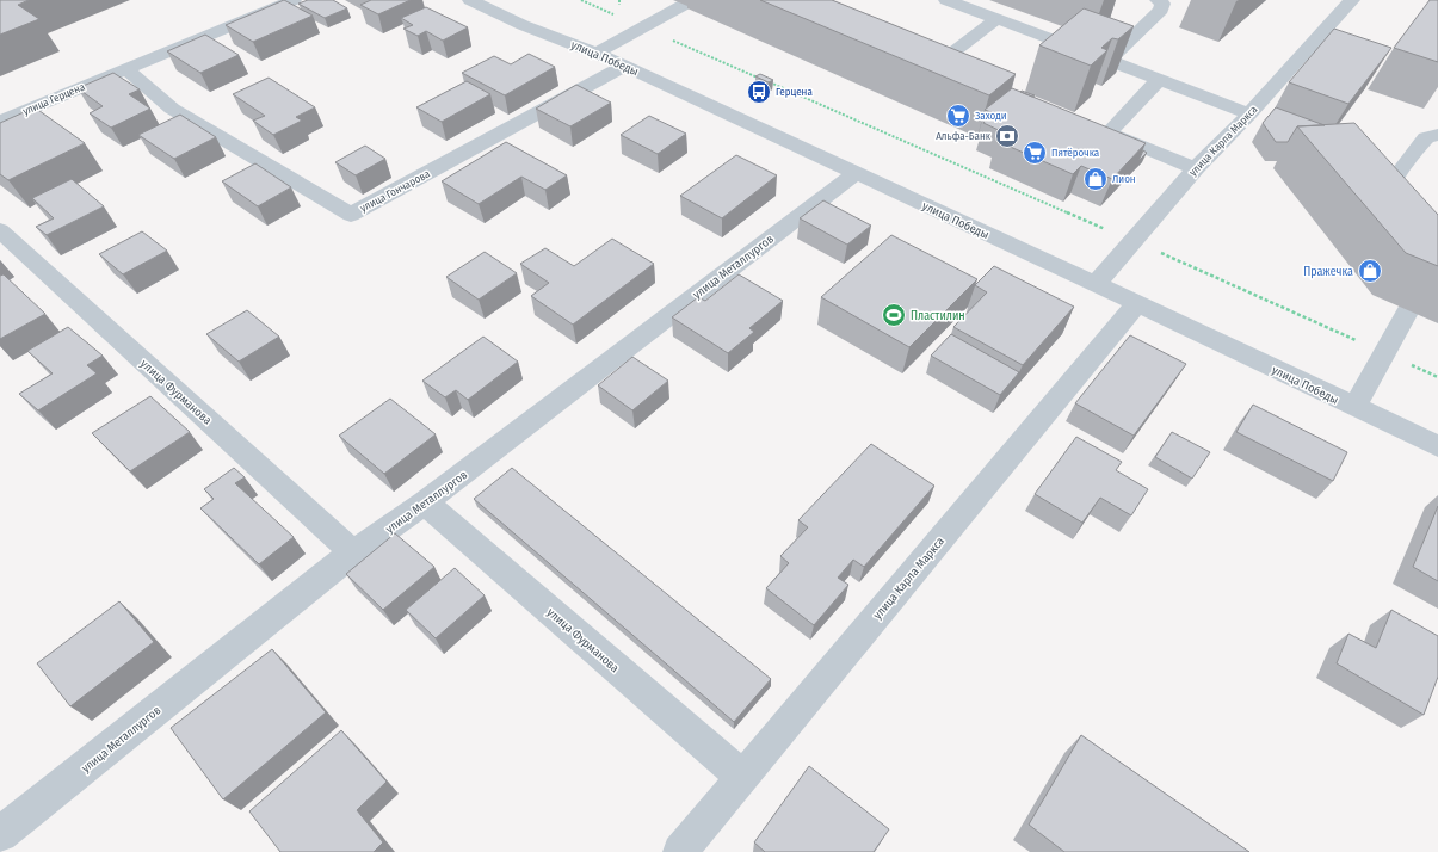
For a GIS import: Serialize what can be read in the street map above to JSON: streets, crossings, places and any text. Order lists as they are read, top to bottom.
{
  "streets": {
    "street": [
      "улица Победы",
      "улица Герцена",
      "улица Карла Маркса",
      "улица Гончарова",
      "улица Металлургов",
      "улица Фурманова"
    ]
  },
  "crossings": [
    ["улица Победы", "улица Карла Маркса"],
    ["улица Победы", "улица Гончарова"],
    ["улица Победы", "улица Металлургов"],
    ["улица Герцена", "улица Гончарова"],
    ["улица Карла Маркса", "улица Фурманова"],
    ["улица Металлургов", "улица Фурманова"]
  ],
  "places": {
    "bus stop": ["Герцена"],
    "supermarket": ["Заходи", "Пятёрочка"],
    "bank": ["Альфа-Банк"],
    "shop": ["Лион", "Пражечка"],
    "sports": ["Пластилин"]
  }
}
